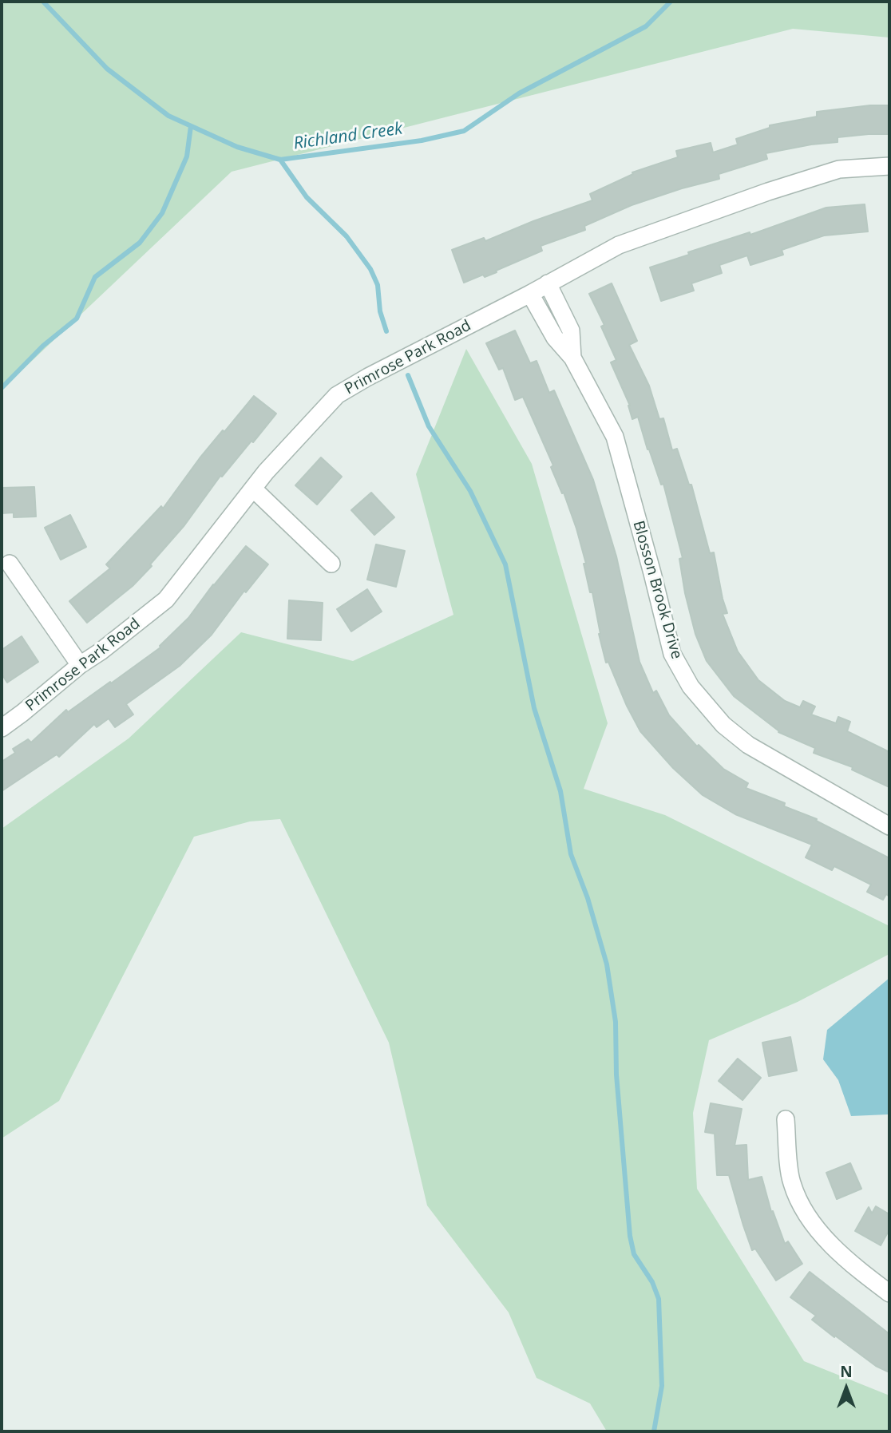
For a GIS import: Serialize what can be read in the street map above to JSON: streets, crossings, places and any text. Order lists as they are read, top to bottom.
{
  "streets": {
    "street": ["Primrose Park Road", "Blosson Brook Drive"]
  },
  "crossings": [
    ["Primrose Park Road", "Blosson Brook Drive"]
  ],
  "water": ["Richland Creek"],
  "north": "top"
}
